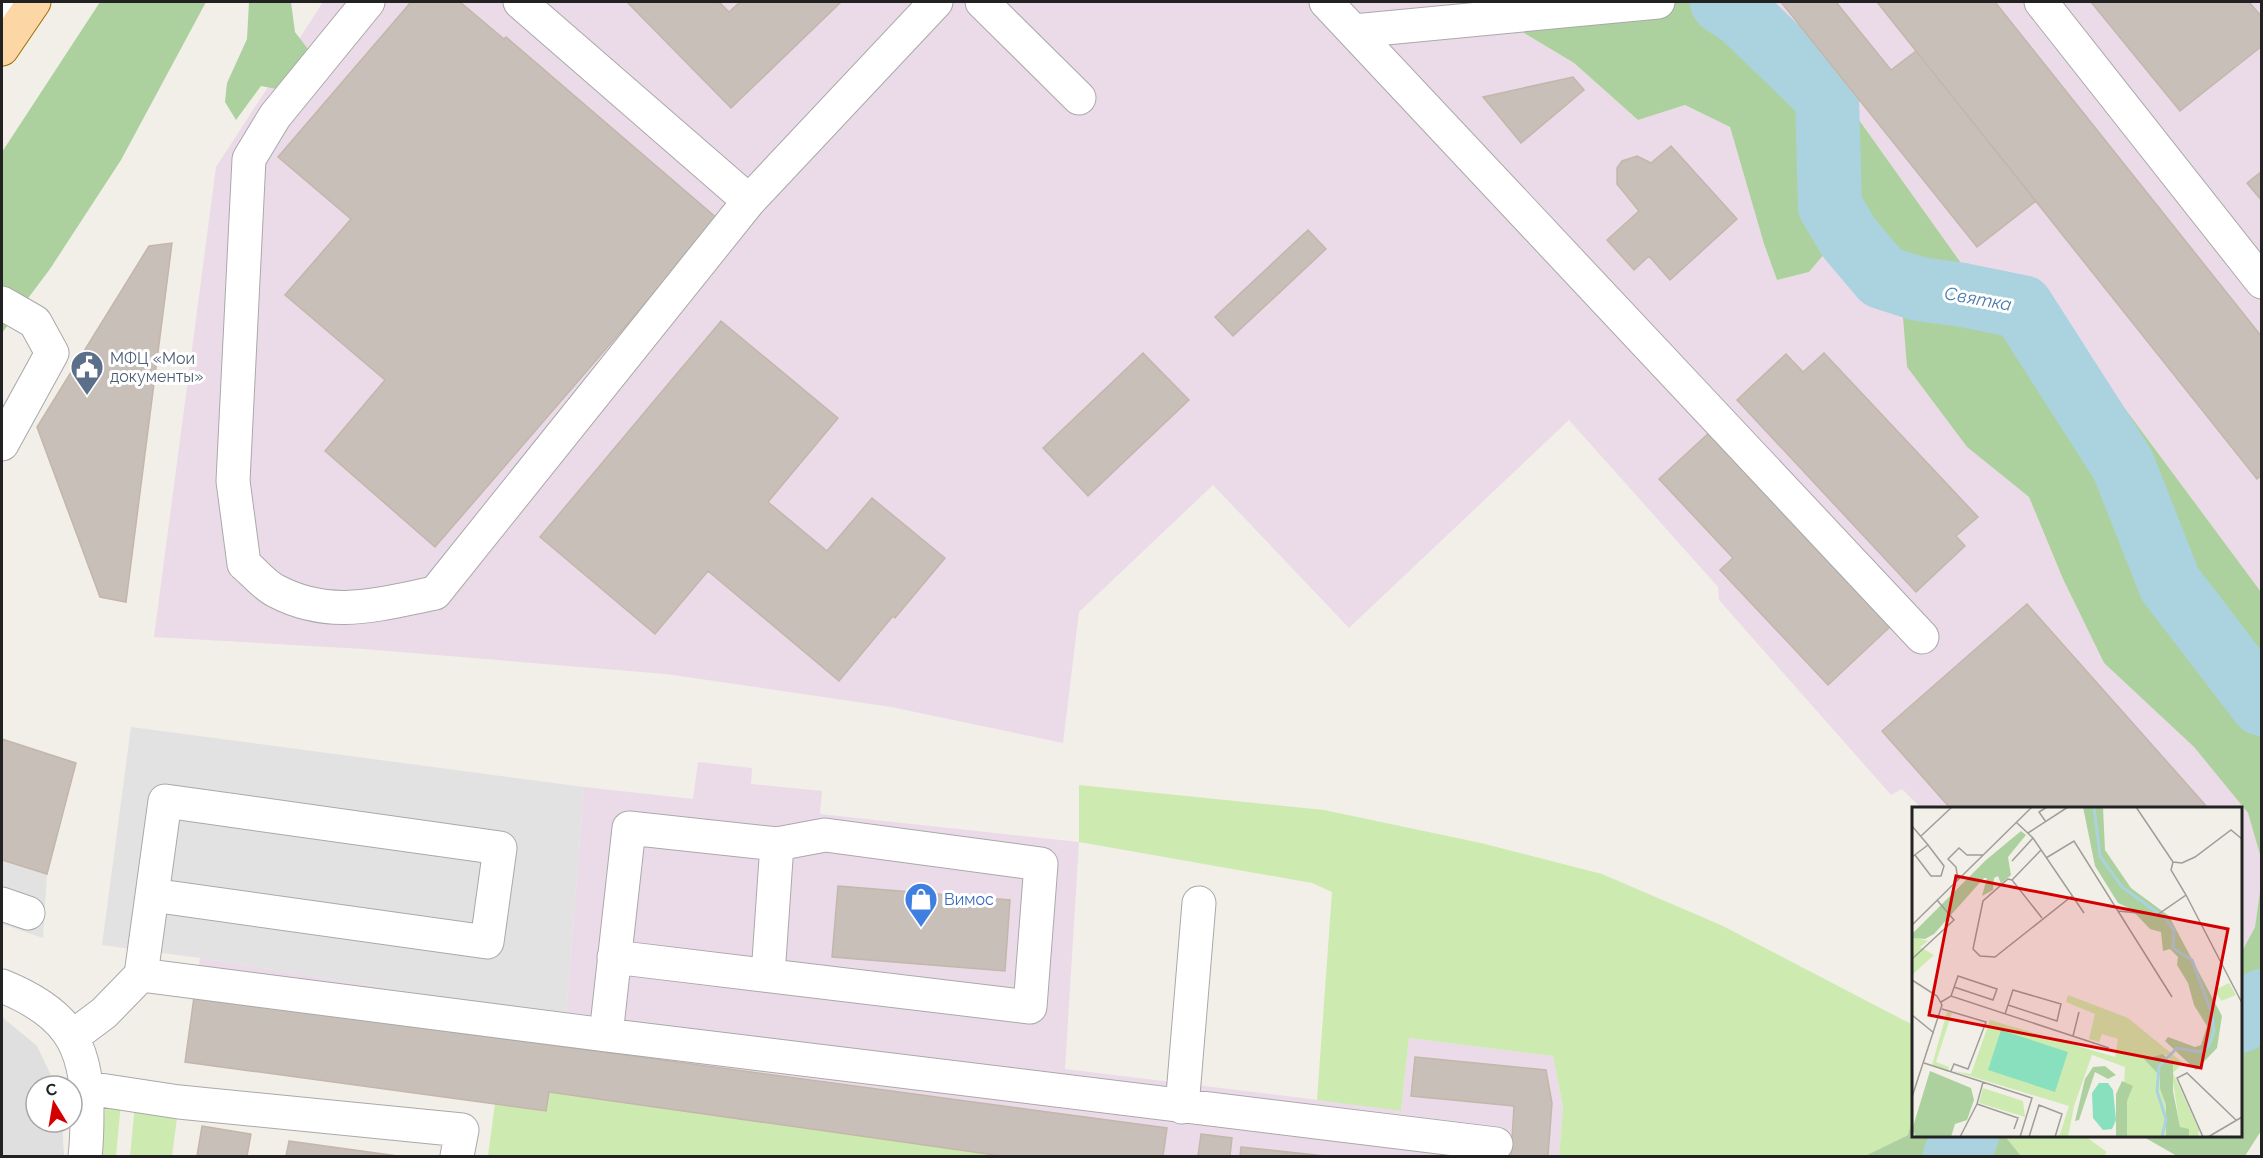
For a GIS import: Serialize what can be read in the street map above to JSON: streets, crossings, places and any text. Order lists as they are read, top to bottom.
{
  "water": ["Святка"],
  "places": {
    "public building": ["МФЦ «Мои документы»"],
    "shop": ["Вимос"]
  },
  "north": "top"
}
